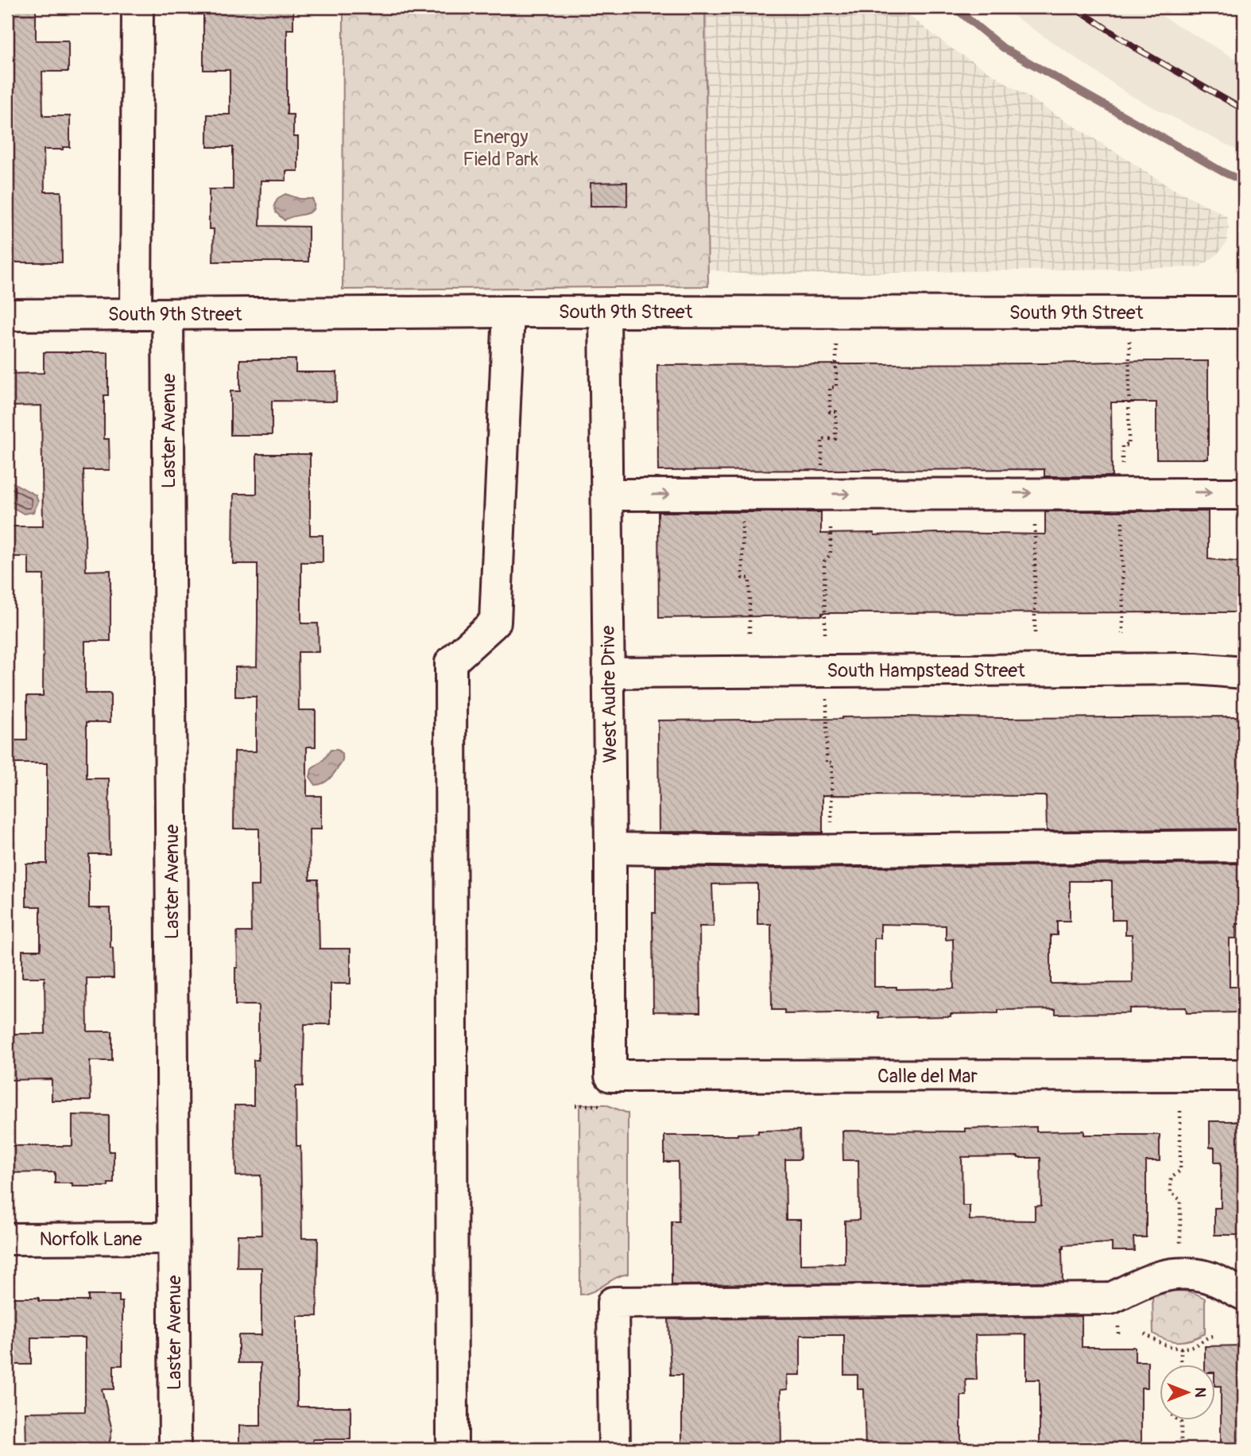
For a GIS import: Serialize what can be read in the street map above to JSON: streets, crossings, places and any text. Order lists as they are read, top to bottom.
{
  "streets": {
    "street": [
      "South 9th Street",
      "Laster Avenue",
      "South Hampstead Street",
      "West Audre Drive",
      "Calle del Mar",
      "Norfolk Lane"
    ]
  },
  "crossings": [
    ["South 9th Street", "Laster Avenue"],
    ["South 9th Street", "West Audre Drive"],
    ["Laster Avenue", "Norfolk Lane"],
    ["South Hampstead Street", "West Audre Drive"],
    ["West Audre Drive", "Calle del Mar"]
  ],
  "parks": ["Energy Field Park"],
  "north": "right"
}
